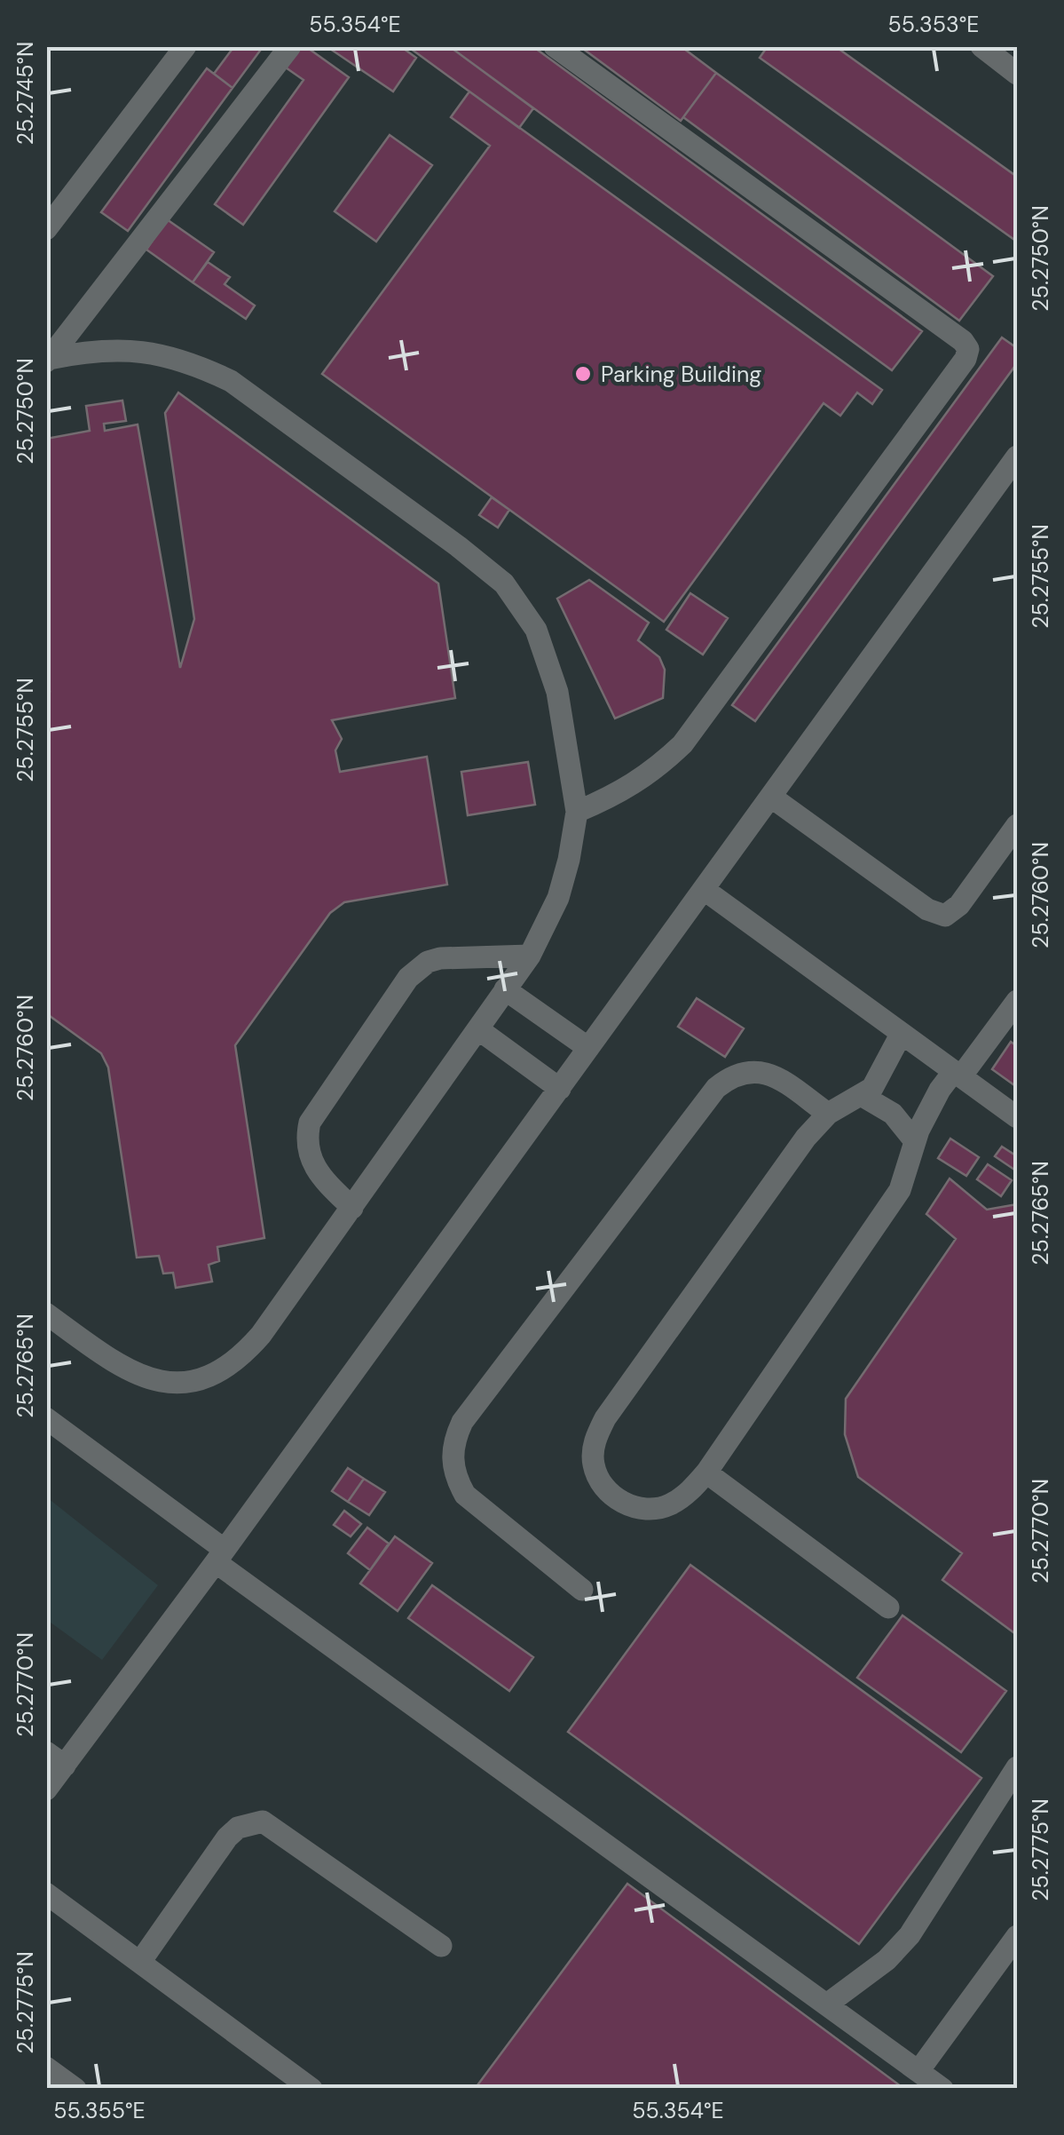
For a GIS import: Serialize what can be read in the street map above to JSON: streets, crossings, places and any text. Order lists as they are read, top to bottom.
{
  "places": ["Parking Building"],
  "coordinates": [
    "55.354°E",
    "55.353°E",
    "25.2745°N",
    "25.2750°N",
    "25.2755°N",
    "25.2760°N",
    "25.2765°N",
    "25.2770°N",
    "25.2775°N",
    "55.355°E"
  ]
}
